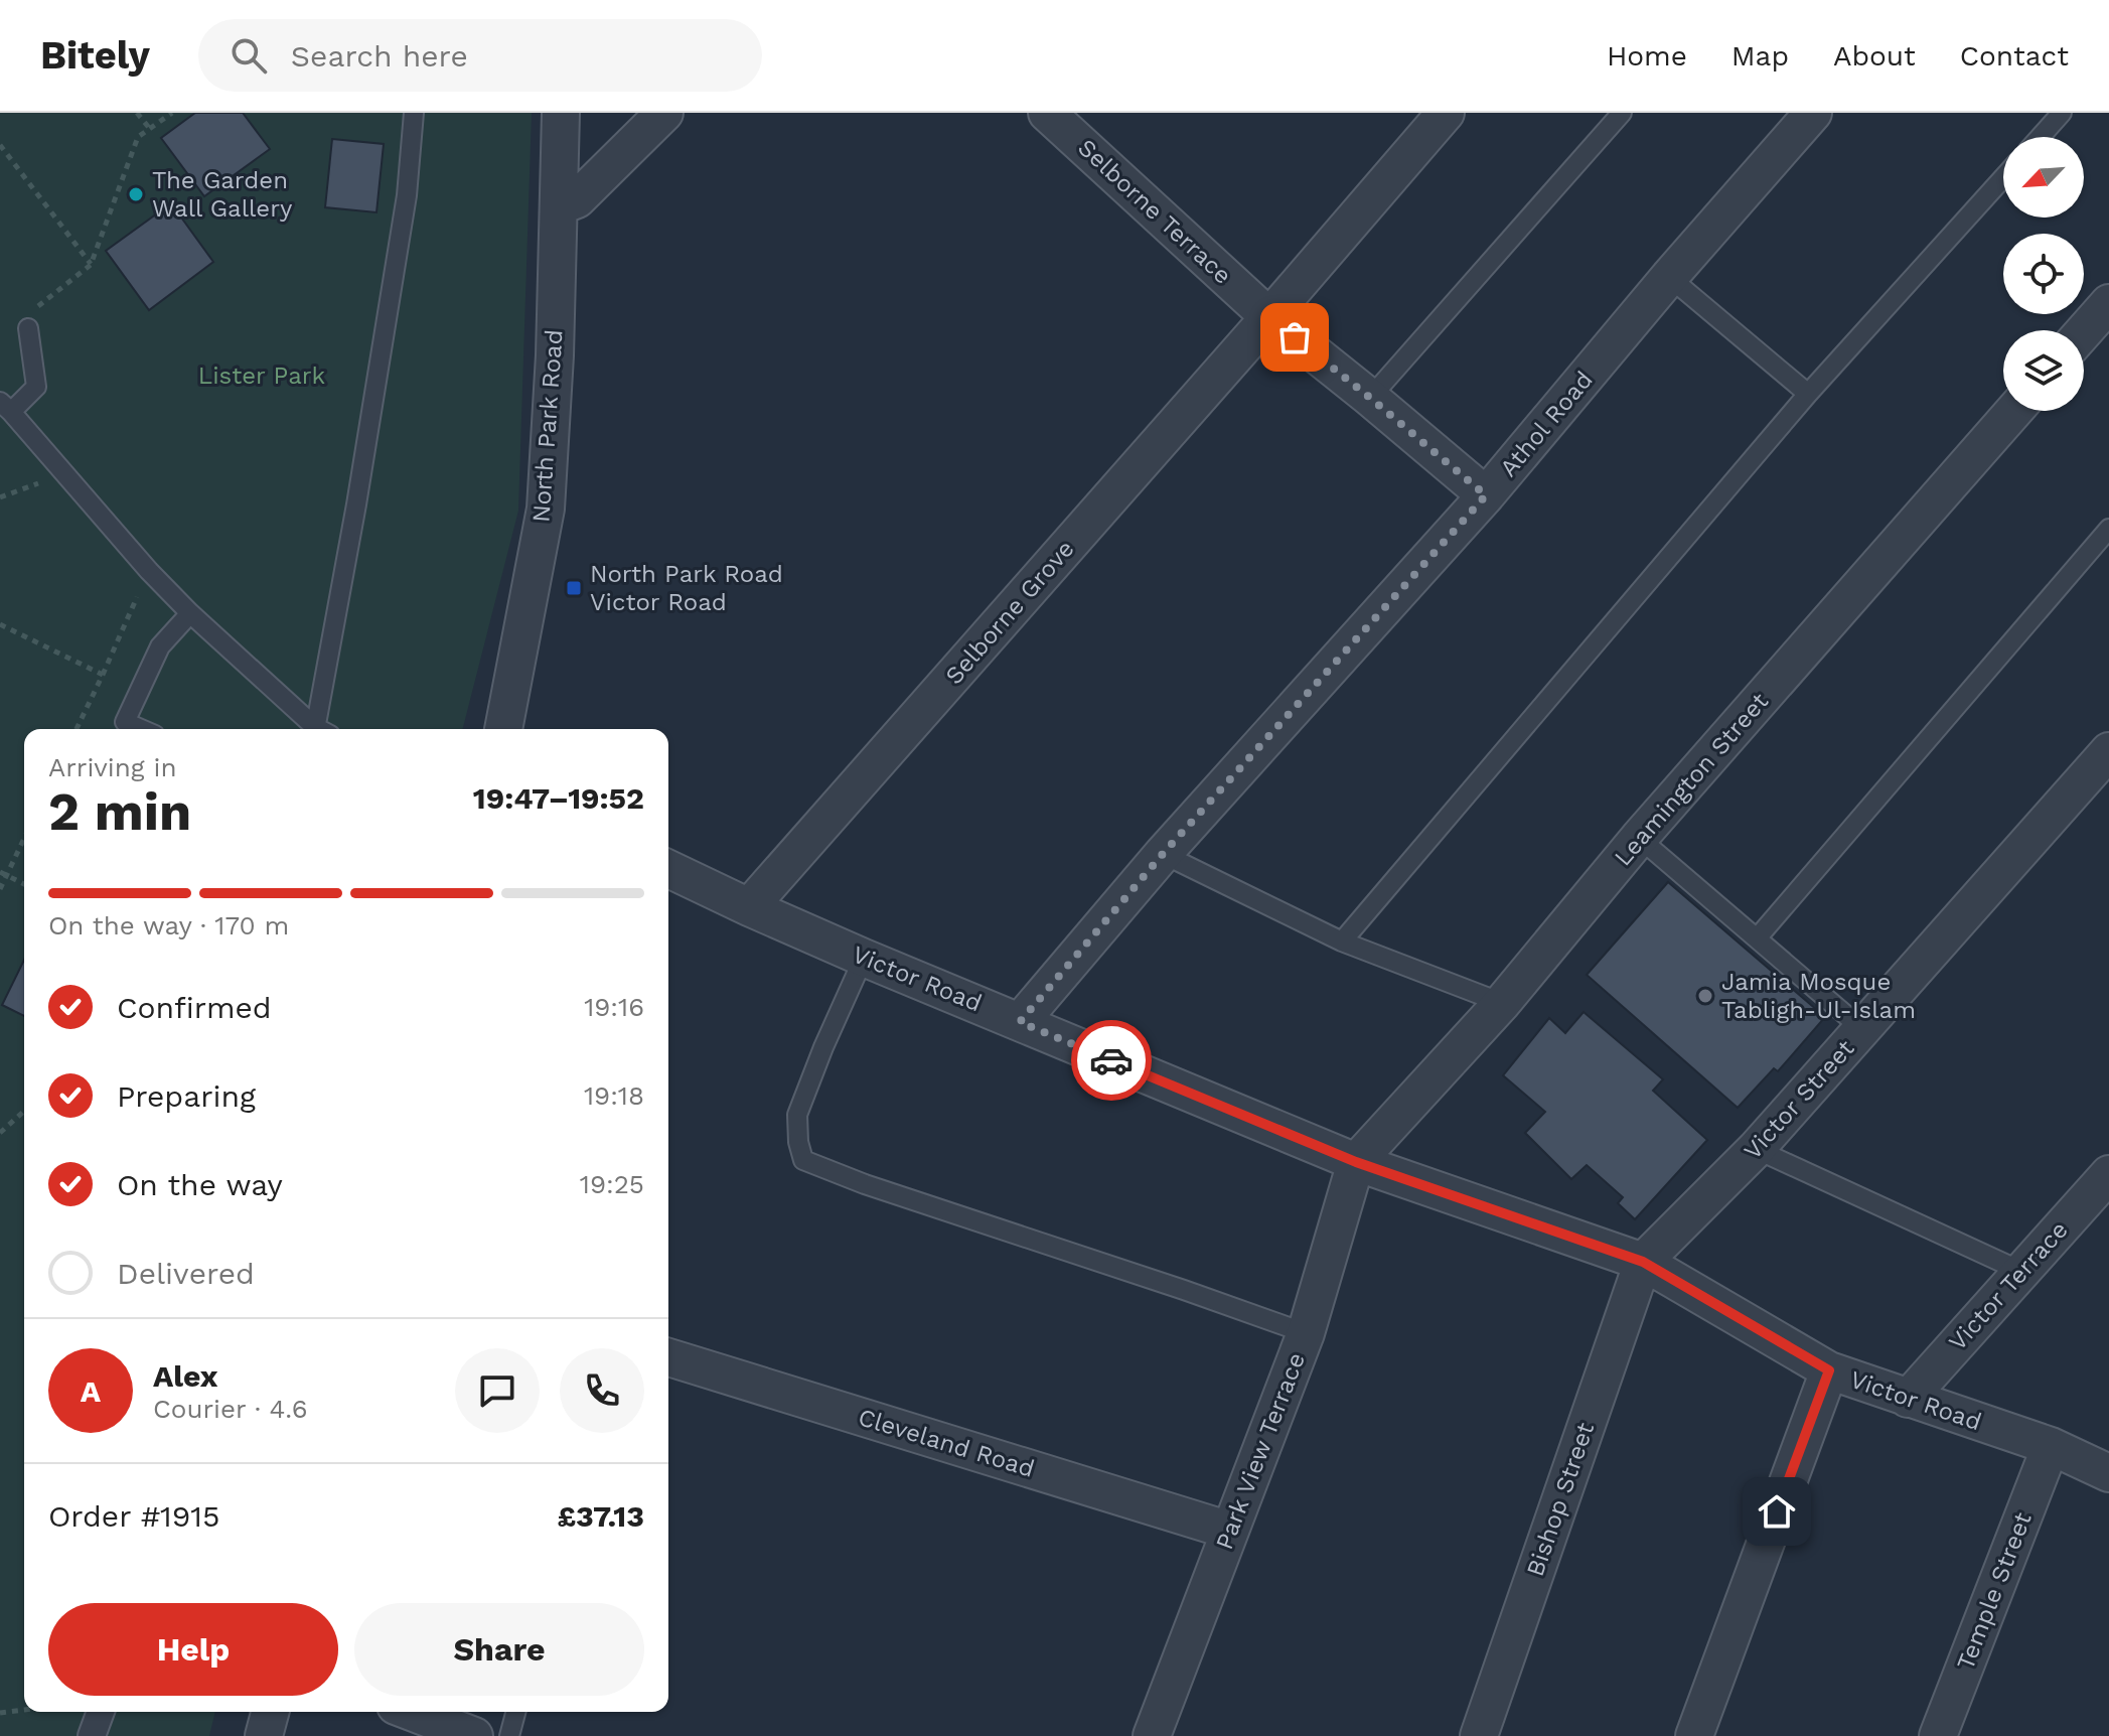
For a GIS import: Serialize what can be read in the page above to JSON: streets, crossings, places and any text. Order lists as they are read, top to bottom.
{
  "streets": {
    "street": [
      "Selborne Terrace",
      "Athol Road",
      "North Park Road",
      "Selborne Grove",
      "Leamington Street",
      "Victor Road",
      "Victor Street",
      "Victor Terrace",
      "Cleveland Road",
      "Park View Terrace",
      "Bishop Street",
      "Temple Street"
    ]
  },
  "crossings": [
    ["Selborne Terrace", "Athol Road"],
    ["Selborne Terrace", "Selborne Grove"],
    ["Athol Road", "Victor Road"],
    ["Selborne Grove", "Victor Road"],
    ["Leamington Street", "Victor Road"],
    ["Leamington Street", "Park View Terrace"],
    ["Victor Road", "Victor Street"],
    ["Victor Road", "Victor Terrace"],
    ["Victor Road", "Park View Terrace"],
    ["Victor Road", "Bishop Street"],
    ["Victor Road", "Temple Street"],
    ["Victor Street", "Bishop Street"],
    ["Cleveland Road", "Park View Terrace"]
  ],
  "parks": ["Lister Park"],
  "places": {
    "other": ["The Garden Wall Gallery", "Jamia Mosque Tabligh-Ul-Islam"],
    "transit": ["North Park Road Victor Road"]
  },
  "north": "bottom left",
  "page": {
    "header": "Bitely",
    "search": "Search here",
    "nav": [
      "Home",
      "Map",
      "About",
      "Contact"
    ],
    "heading": ["2 min", "Arriving in", "19:47–19:52"],
    "panel": [
      "Alex",
      "Courier · 4.6",
      "Order #1915",
      "£37.13"
    ],
    "bar": "On the way · 170 m",
    "list": [
      ["Confirmed", "19:16"],
      ["Preparing", "19:18"],
      ["On the way", "19:25"],
      "Delivered"
    ],
    "round": "A",
    "buttons": ["Help", "Share"]
  }
}
